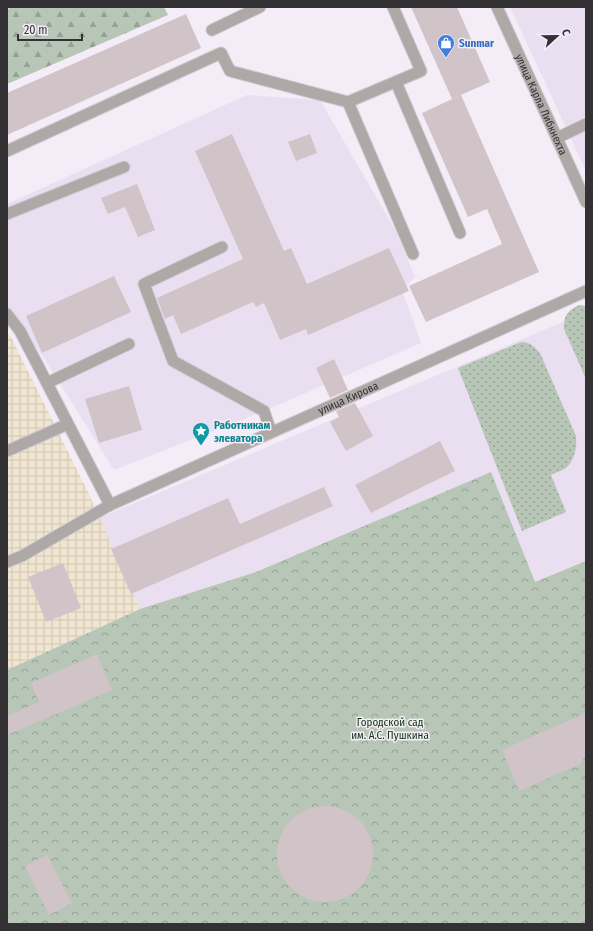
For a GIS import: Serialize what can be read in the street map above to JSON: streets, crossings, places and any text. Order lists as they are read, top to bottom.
{
  "streets": {
    "street": ["улица Карла Либкнехта", "улица Кирова"]
  },
  "parks": ["Городской сад им. А.С. Пушкина"],
  "places": {
    "shop": ["Sunmar"],
    "place": ["Работникам элеватора"]
  },
  "scale_bar": "20 m",
  "north": "right"
}
